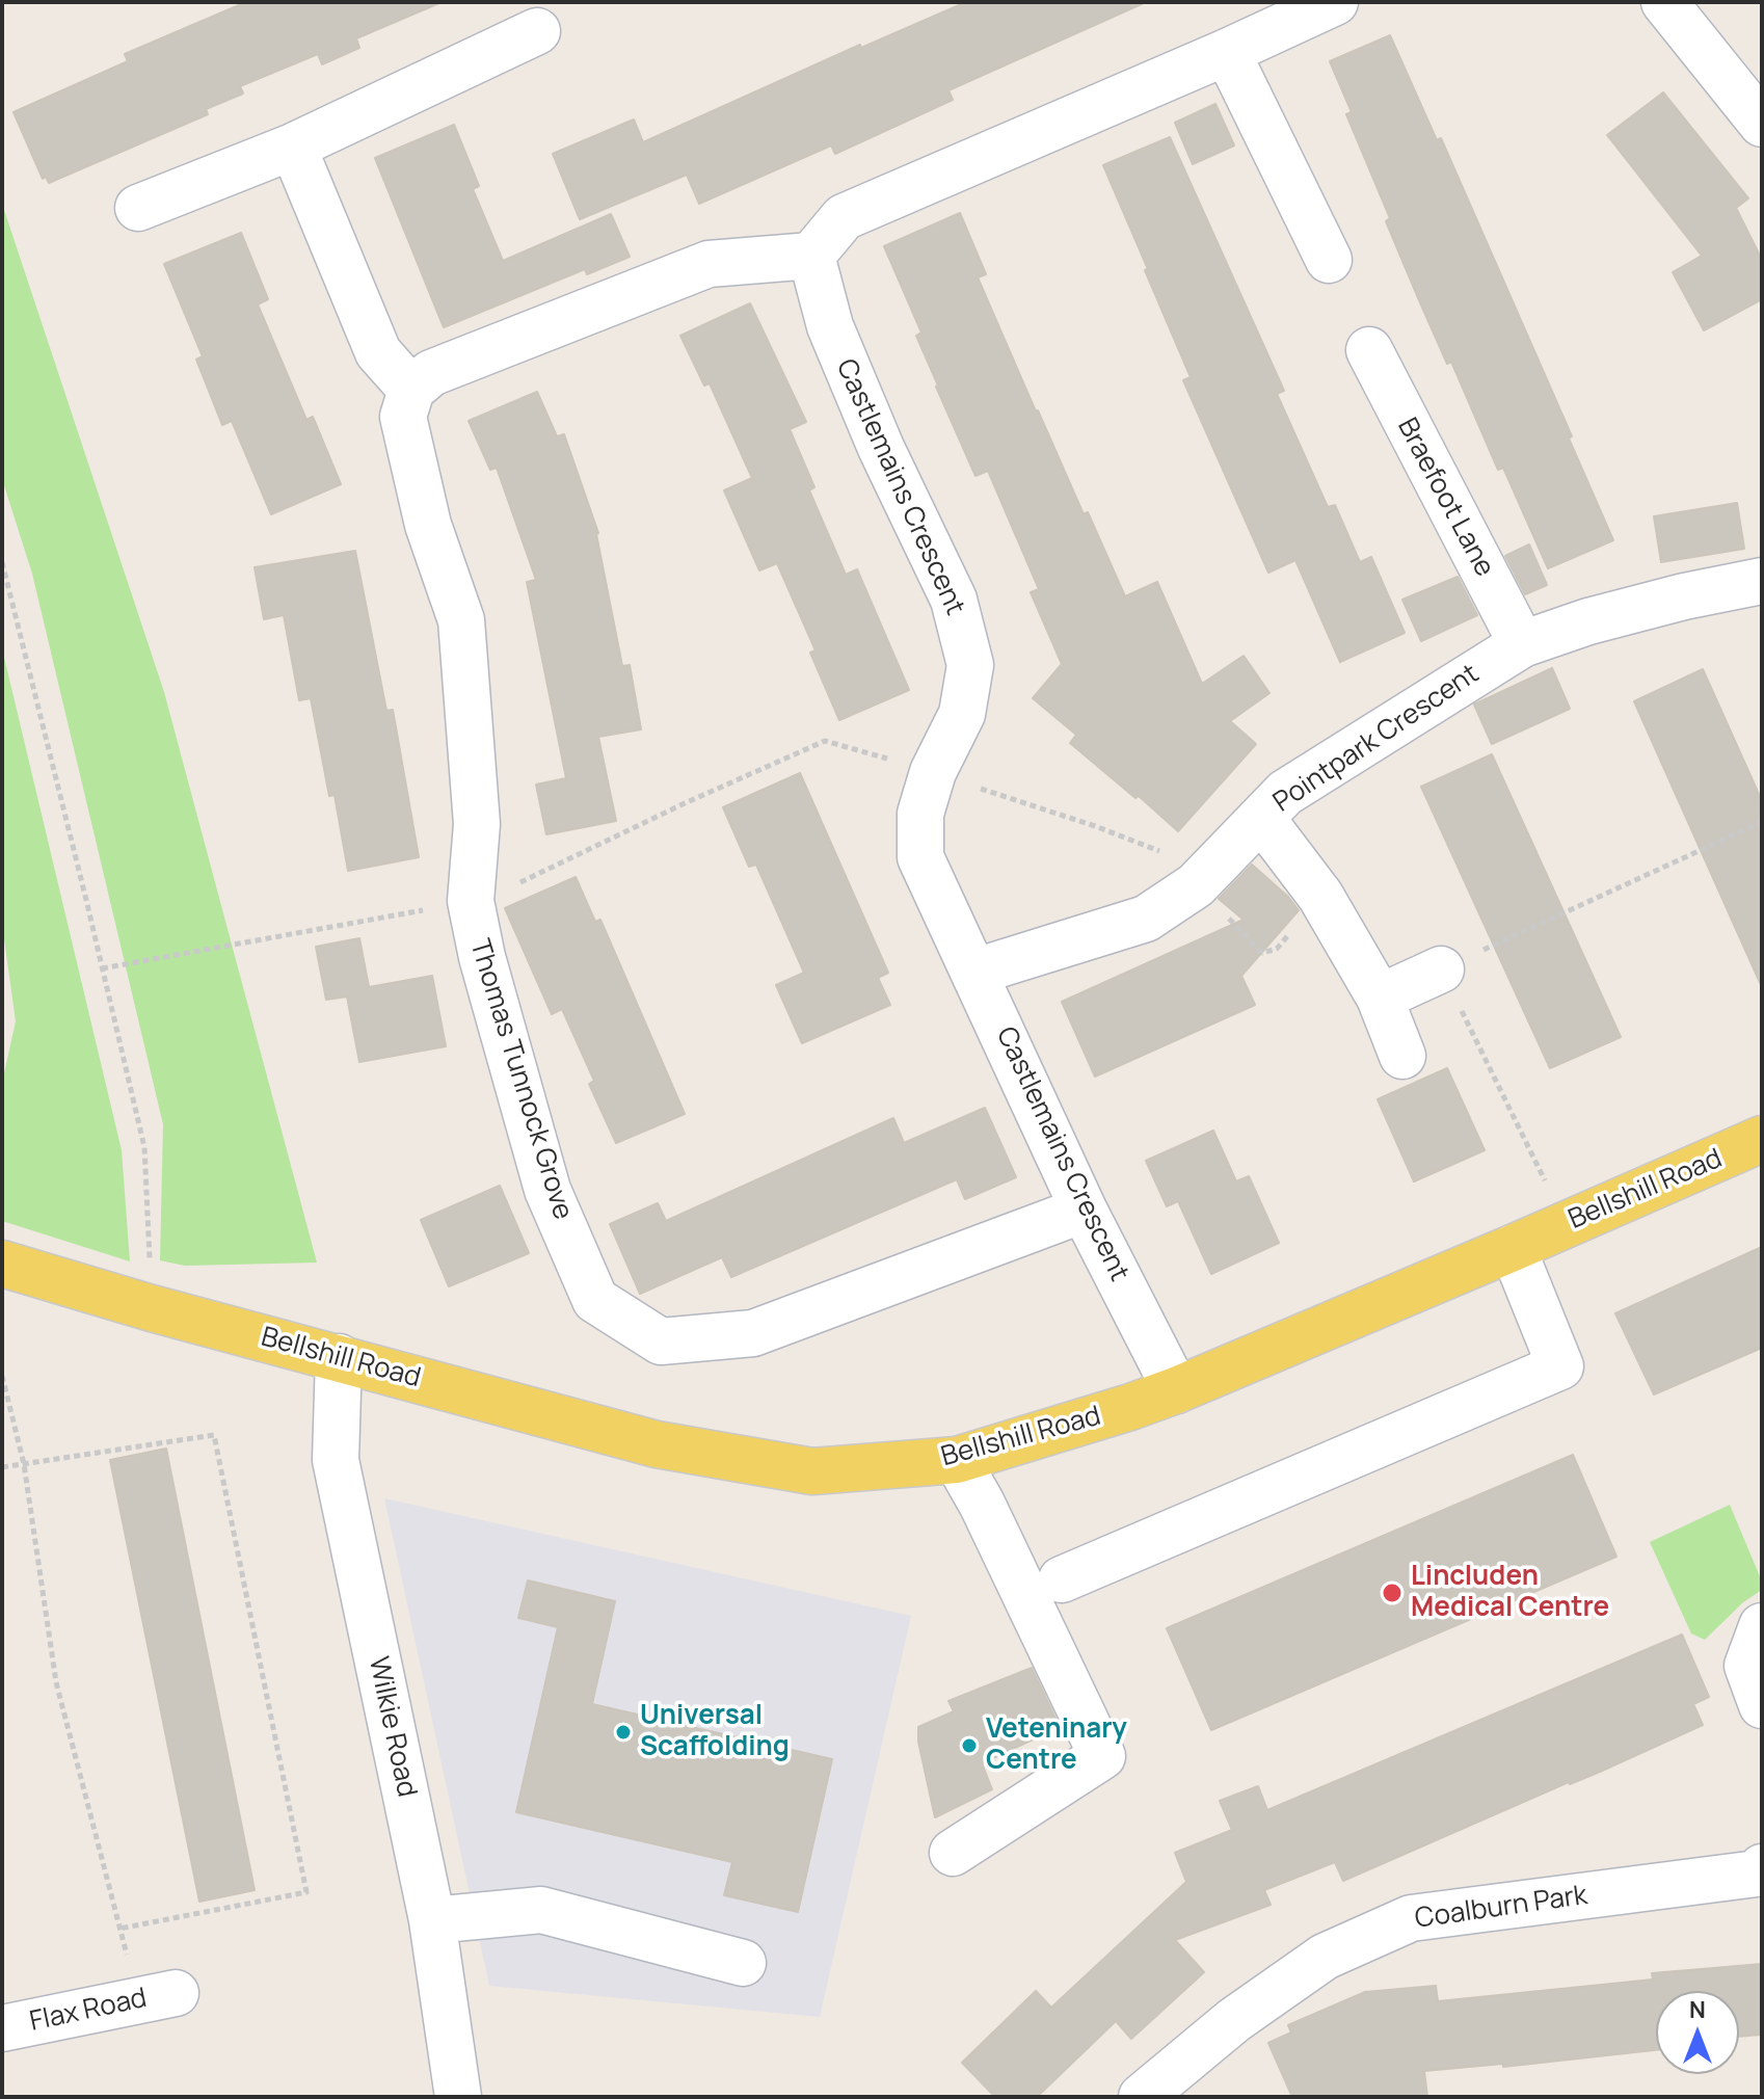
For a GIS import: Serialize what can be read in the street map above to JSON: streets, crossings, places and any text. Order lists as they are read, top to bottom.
{
  "streets": {
    "main road": ["Bellshill Road"],
    "street": [
      "Castlemains Crescent",
      "Braefoot Lane",
      "Pointpark Crescent",
      "Thomas Tunnock Grove",
      "Wilkie Road",
      "Coalburn Park",
      "Flax Road"
    ]
  },
  "crossings": [
    ["Castlemains Crescent", "Pointpark Crescent"],
    ["Castlemains Crescent", "Thomas Tunnock Grove"],
    ["Castlemains Crescent", "Bellshill Road"],
    ["Braefoot Lane", "Pointpark Crescent"],
    ["Bellshill Road", "Wilkie Road"]
  ],
  "places": ["Lincluden Medical Centre", "Universal Scaffolding", "Veteninary Centre"],
  "north": "top"
}
